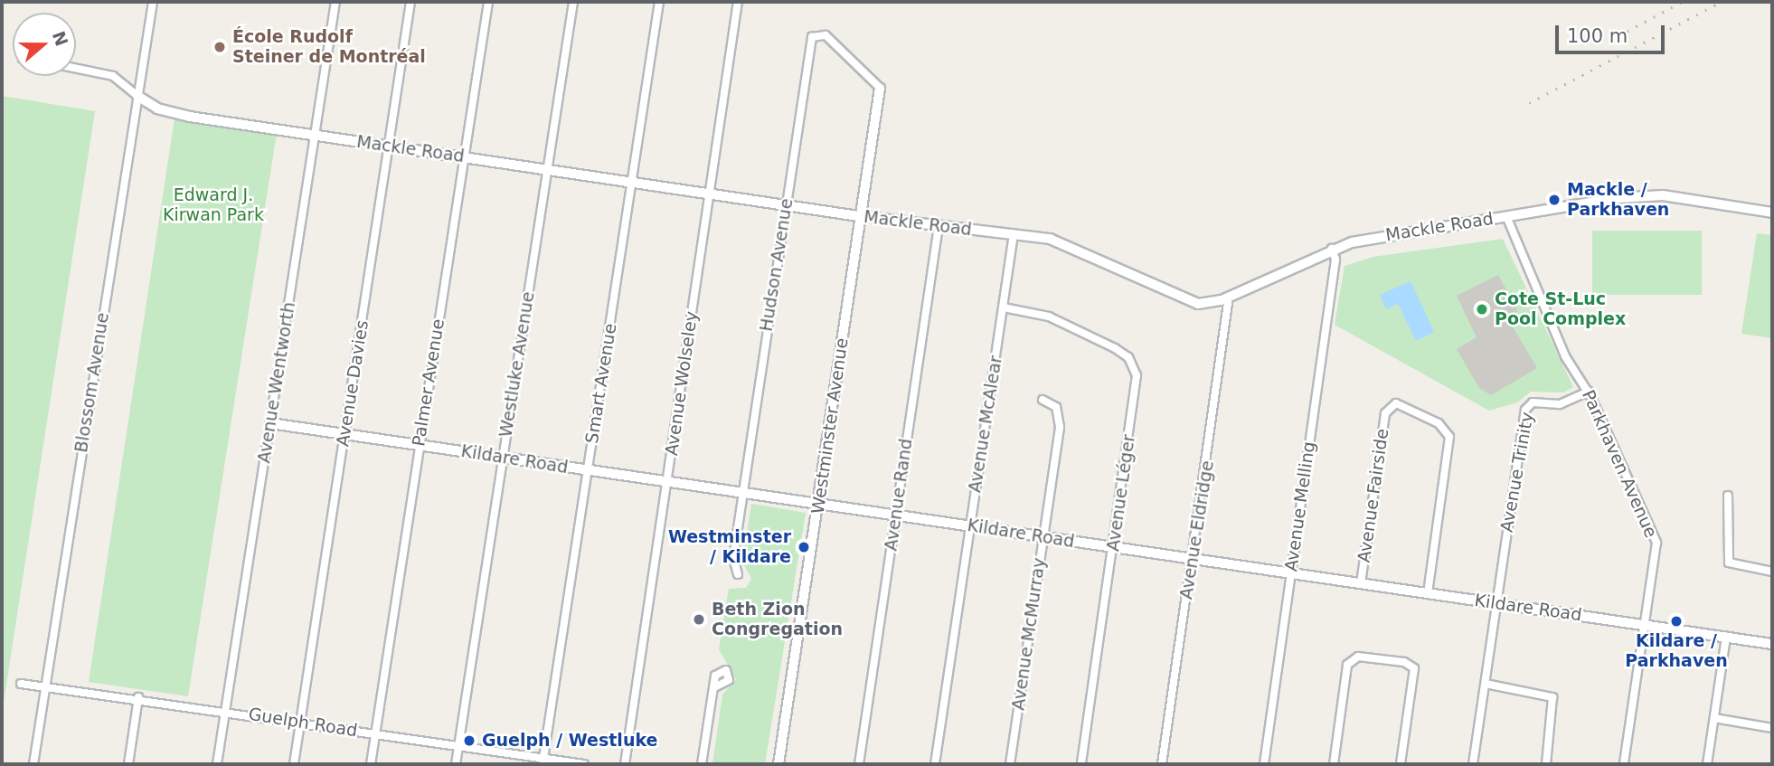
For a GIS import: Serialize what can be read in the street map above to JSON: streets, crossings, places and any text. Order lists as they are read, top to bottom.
{
  "streets": {
    "street": [
      "Mackle Road",
      "Hudson Avenue",
      "Westluke Avenue",
      "Blossom Avenue",
      "Avenue Wentworth",
      "Palmer Avenue",
      "Avenue Davies",
      "Smart Avenue",
      "Avenue Wolseley",
      "Avenue McAlear",
      "Westminster Avenue",
      "Kildare Road",
      "Parkhaven Avenue",
      "Avenue Trinity",
      "Avenue Léger",
      "Avenue Rand",
      "Avenue Fairside",
      "Avenue Melling",
      "Avenue Eldridge",
      "Avenue McMurray",
      "Guelph Road"
    ]
  },
  "crossings": [
    ["Mackle Road", "Hudson Avenue"],
    ["Mackle Road", "Westluke Avenue"],
    ["Mackle Road", "Blossom Avenue"],
    ["Mackle Road", "Avenue Wentworth"],
    ["Mackle Road", "Palmer Avenue"],
    ["Mackle Road", "Avenue Davies"],
    ["Mackle Road", "Smart Avenue"],
    ["Mackle Road", "Avenue Wolseley"],
    ["Mackle Road", "Avenue McAlear"],
    ["Mackle Road", "Westminster Avenue"],
    ["Mackle Road", "Parkhaven Avenue"],
    ["Mackle Road", "Avenue Rand"],
    ["Mackle Road", "Avenue Melling"],
    ["Mackle Road", "Avenue Eldridge"],
    ["Hudson Avenue", "Westminster Avenue"],
    ["Hudson Avenue", "Kildare Road"],
    ["Westluke Avenue", "Kildare Road"],
    ["Westluke Avenue", "Guelph Road"],
    ["Blossom Avenue", "Guelph Road"],
    ["Avenue Wentworth", "Kildare Road"],
    ["Avenue Wentworth", "Guelph Road"],
    ["Palmer Avenue", "Kildare Road"],
    ["Palmer Avenue", "Guelph Road"],
    ["Avenue Davies", "Kildare Road"],
    ["Avenue Davies", "Guelph Road"],
    ["Smart Avenue", "Kildare Road"],
    ["Smart Avenue", "Guelph Road"],
    ["Avenue Wolseley", "Kildare Road"],
    ["Avenue McAlear", "Kildare Road"],
    ["Avenue McAlear", "Avenue Léger"],
    ["Westminster Avenue", "Kildare Road"],
    ["Kildare Road", "Parkhaven Avenue"],
    ["Kildare Road", "Avenue Trinity"],
    ["Kildare Road", "Avenue Léger"],
    ["Kildare Road", "Avenue Rand"],
    ["Kildare Road", "Avenue Fairside"],
    ["Kildare Road", "Avenue Melling"],
    ["Kildare Road", "Avenue Eldridge"],
    ["Kildare Road", "Avenue McMurray"],
    ["Parkhaven Avenue", "Avenue Trinity"]
  ],
  "parks": ["Edward J. Kirwan Park"],
  "places": [
    "École Rudolf Steiner de Montréal",
    "Mackle / Parkhaven",
    "Cote St-Luc Pool Complex",
    "Westminster / Kildare",
    "Beth Zion Congregation",
    "Kildare / Parkhaven",
    "Guelph / Westluke"
  ],
  "scale_bar": "100 m",
  "north": "right"
}
